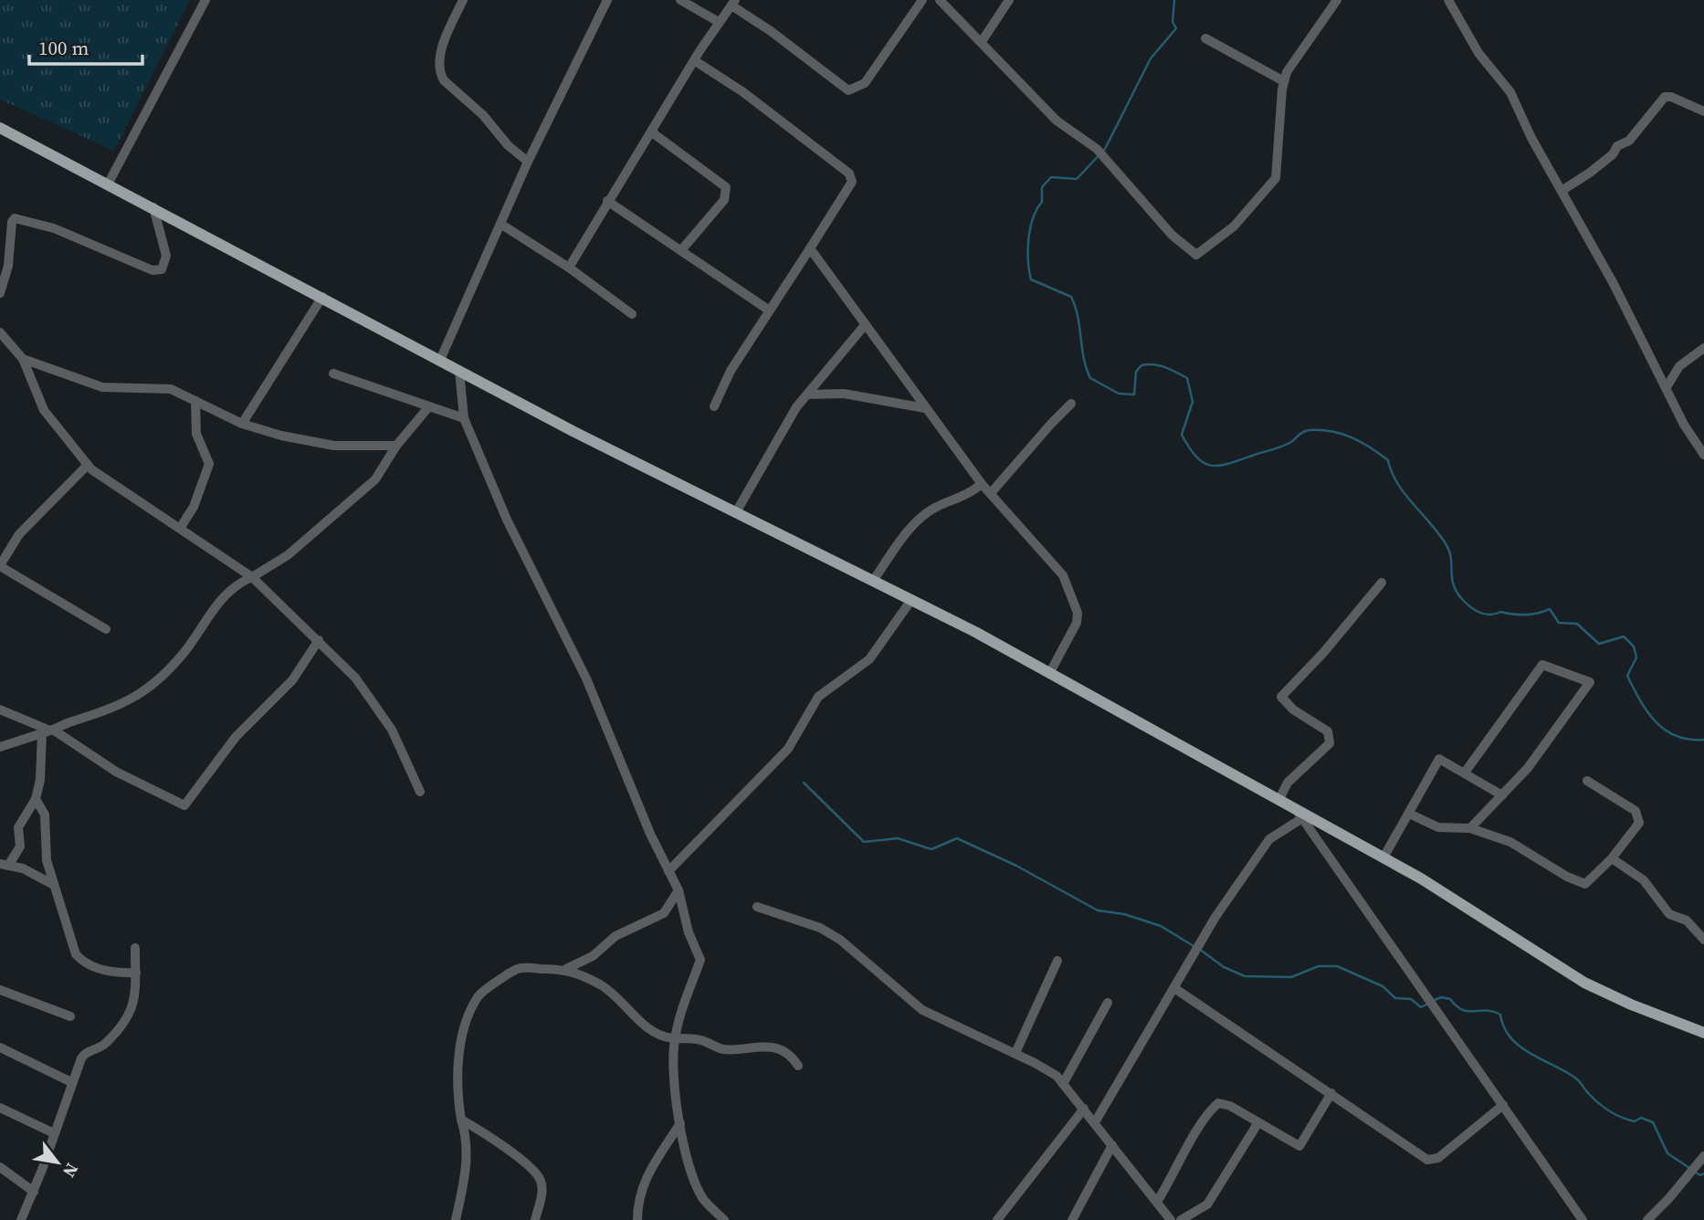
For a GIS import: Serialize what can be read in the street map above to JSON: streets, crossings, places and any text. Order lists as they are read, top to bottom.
{
  "scale_bar": "100 m",
  "north": "bottom right"
}
